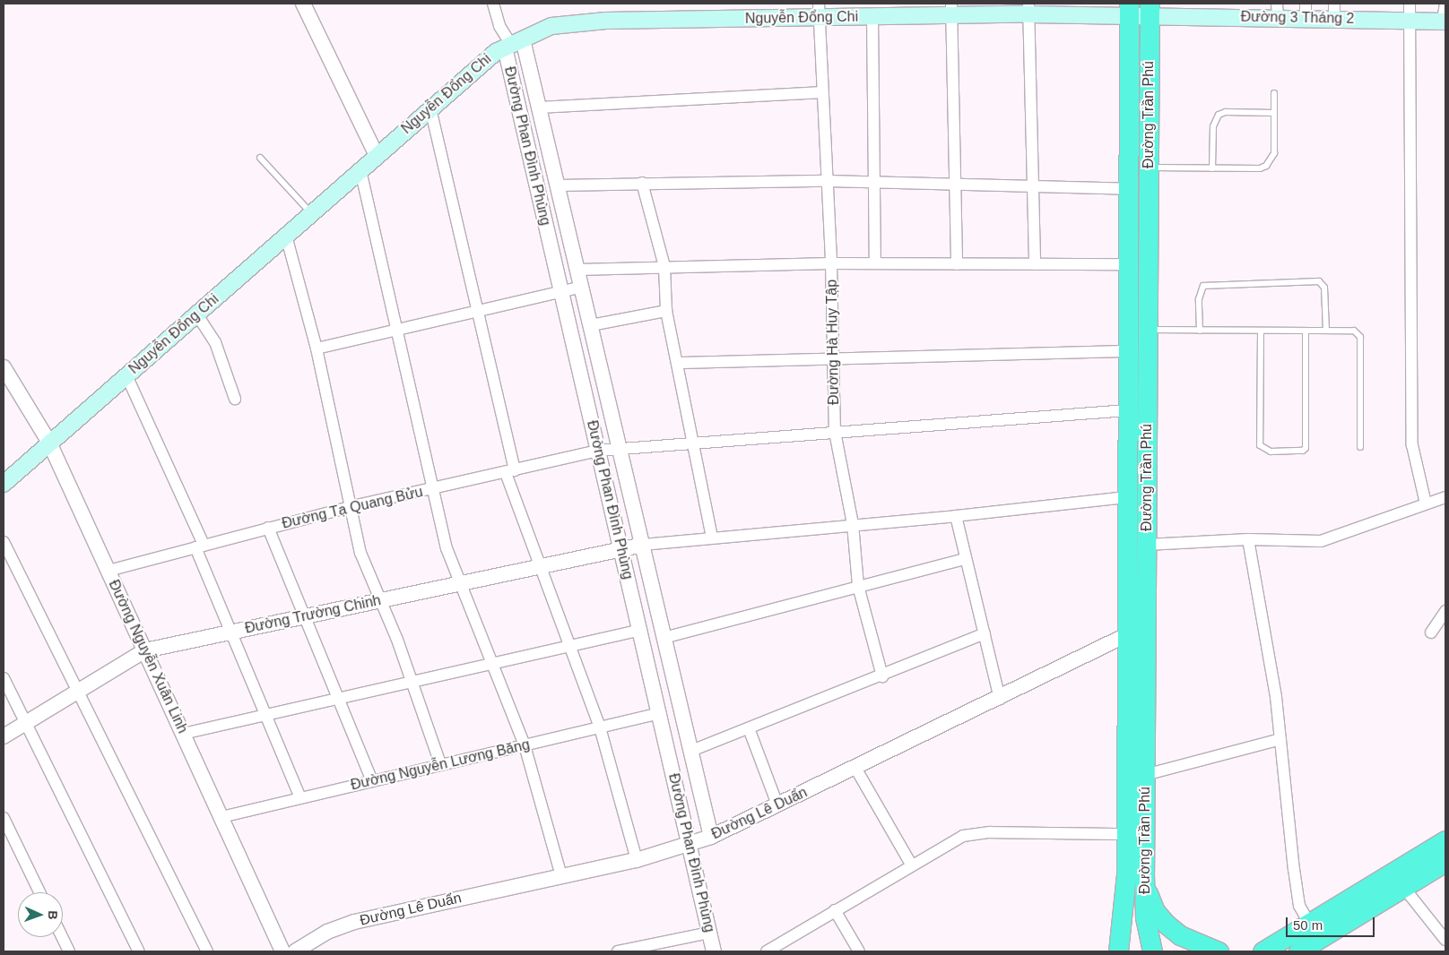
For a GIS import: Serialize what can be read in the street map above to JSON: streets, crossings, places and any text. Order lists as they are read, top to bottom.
{
  "streets": {
    "highway": ["Đường Trần Phú"],
    "main road": ["Nguyễn Đổng Chi", "Đường 3 Tháng 2"],
    "street": [
      "Đường Phan Đình Phùng",
      "Đường Hà Huy Tập",
      "Đường Tạ Quang Bửu",
      "Đường Trường Chinh",
      "Đường Nguyễn Xuân Linh",
      "Đường Nguyễn Lương Băng",
      "Đường Lê Duẩn"
    ]
  },
  "crossings": [
    ["Nguyễn Đổng Chi", "Đường 3 Tháng 2"],
    ["Nguyễn Đổng Chi", "Đường Trần Phú"],
    ["Nguyễn Đổng Chi", "Đường Phan Đình Phùng"],
    ["Nguyễn Đổng Chi", "Đường Hà Huy Tập"],
    ["Nguyễn Đổng Chi", "Đường Nguyễn Xuân Linh"],
    ["Đường 3 Tháng 2", "Đường Trần Phú"],
    ["Đường Trần Phú", "Đường Tạ Quang Bửu"],
    ["Đường Trần Phú", "Đường Lê Duẩn"],
    ["Đường Phan Đình Phùng", "Đường Tạ Quang Bửu"],
    ["Đường Phan Đình Phùng", "Đường Trường Chinh"],
    ["Đường Phan Đình Phùng", "Đường Nguyễn Lương Băng"],
    ["Đường Phan Đình Phùng", "Đường Lê Duẩn"],
    ["Đường Hà Huy Tập", "Đường Tạ Quang Bửu"],
    ["Đường Tạ Quang Bửu", "Đường Nguyễn Xuân Linh"],
    ["Đường Trường Chinh", "Đường Nguyễn Xuân Linh"],
    ["Đường Nguyễn Xuân Linh", "Đường Nguyễn Lương Băng"]
  ],
  "scale_bar": "50 m",
  "north": "right"
}
